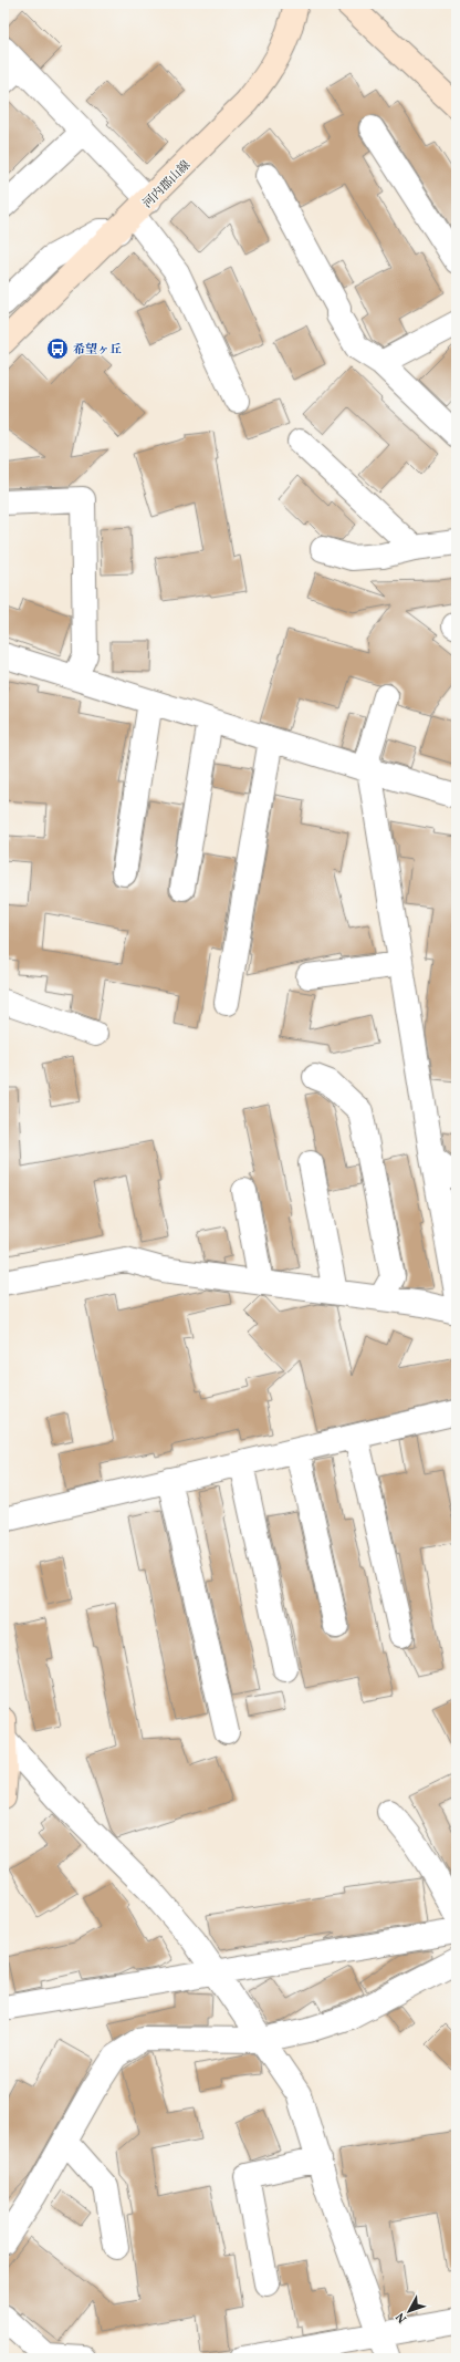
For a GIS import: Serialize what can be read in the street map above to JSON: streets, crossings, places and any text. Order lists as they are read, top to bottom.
{
  "streets": {
    "main road": ["河内郡山線"]
  },
  "places": {
    "bus stop": ["希望ヶ丘"]
  },
  "north": "bottom left"
}
